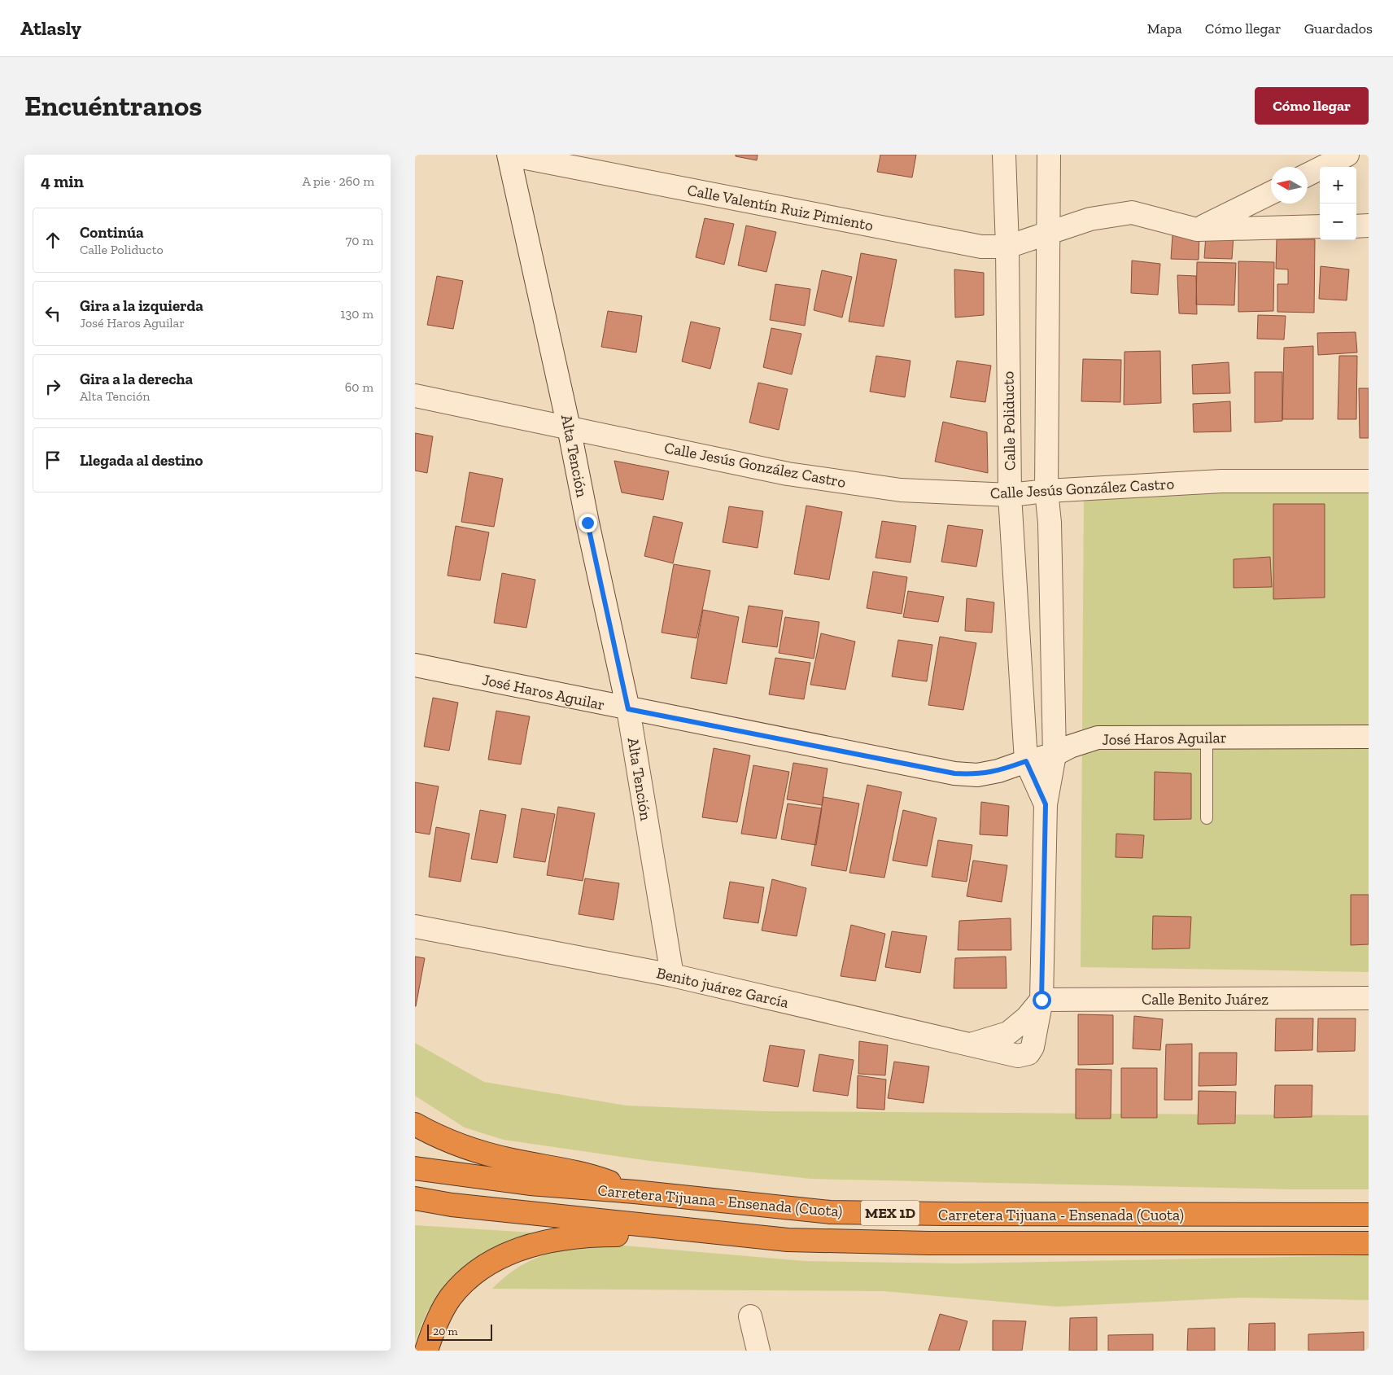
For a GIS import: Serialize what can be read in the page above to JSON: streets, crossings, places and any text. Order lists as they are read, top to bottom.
{
  "streets": {
    "highway": ["Carretera Tijuana - Ensenada (Cuota)", "MEX 1D"],
    "street": [
      "Calle Valentín Ruiz Pimiento",
      "Calle Poliducto",
      "Alta Tención",
      "Calle Jesús González Castro",
      "José Haros Aguilar",
      "Benito juárez García",
      "Calle Benito Juárez"
    ]
  },
  "crossings": [
    ["Calle Valentín Ruiz Pimiento", "Calle Poliducto"],
    ["Calle Valentín Ruiz Pimiento", "Alta Tención"],
    ["Calle Poliducto", "Calle Jesús González Castro"],
    ["Calle Poliducto", "José Haros Aguilar"],
    ["Calle Poliducto", "Benito juárez García"],
    ["Calle Poliducto", "Calle Benito Juárez"],
    ["Alta Tención", "Calle Jesús González Castro"],
    ["Alta Tención", "José Haros Aguilar"],
    ["Alta Tención", "Benito juárez García"]
  ],
  "scale_bar": "20 m",
  "north": "left",
  "page": {
    "header": "Atlasly",
    "nav": ["Mapa", "Cómo llegar", "Guardados"],
    "buttons": "Cómo llegar",
    "title": "Encuéntranos",
    "heading": ["4 min", "A pie · 260 m"],
    "map_buttons": ["+", "−"],
    "list": [
      ["Continúa", "Calle Poliducto", "70 m"],
      ["Gira a la izquierda", "José Haros Aguilar", "130 m"],
      ["Gira a la derecha", "Alta Tención", "60 m"],
      "Llegada al destino"
    ],
    "scale": "20 m"
  }
}
